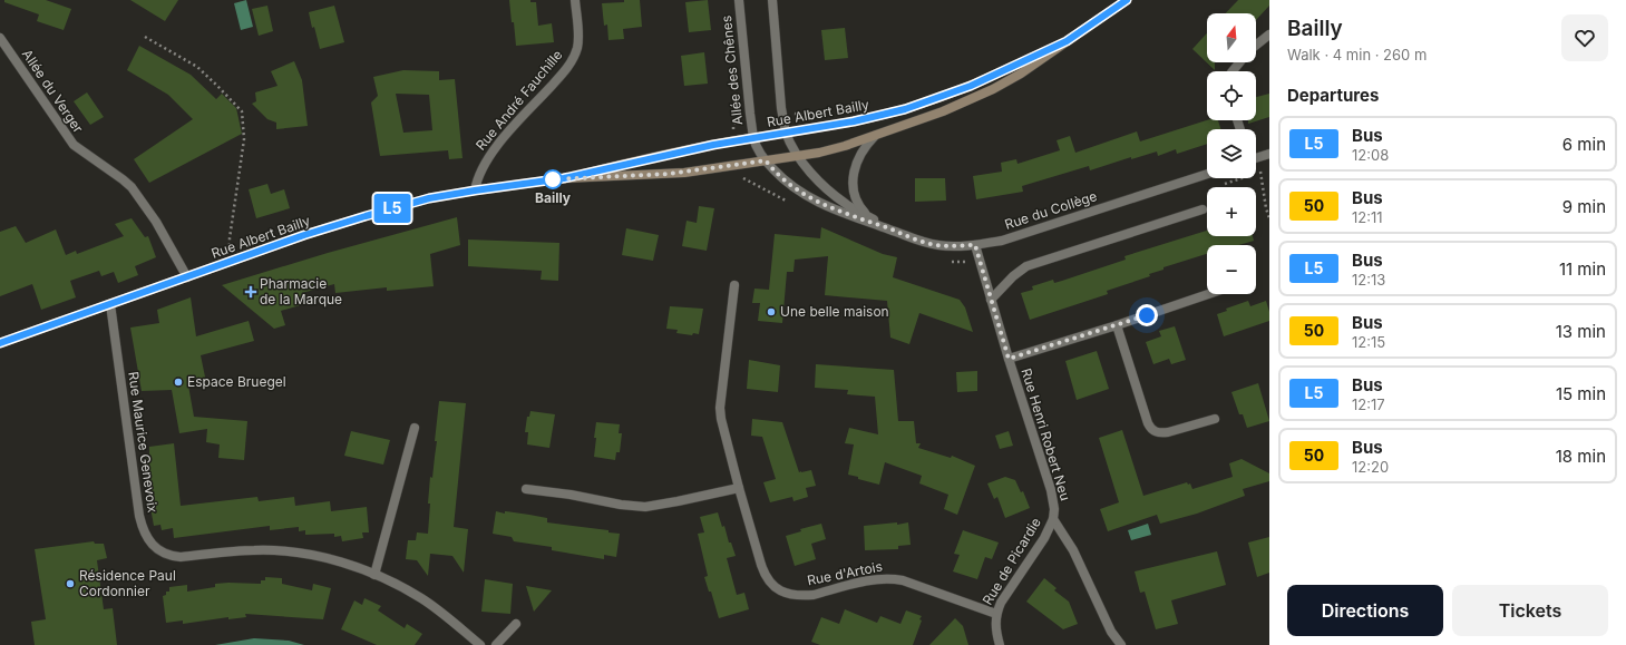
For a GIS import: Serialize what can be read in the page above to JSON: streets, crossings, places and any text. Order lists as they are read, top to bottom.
{
  "streets": {
    "main road": ["Rue Albert Bailly"],
    "street": [
      "Allée des Chênes",
      "Allée du Verger",
      "Rue André Fauchille",
      "Rue du Collège",
      "Rue Henri Robert Neu",
      "Rue Maurice Genevoix",
      "Rue de Picardie",
      "Rue d'Artois"
    ]
  },
  "crossings": [
    ["Allée des Chênes", "Rue Albert Bailly"],
    ["Allée des Chênes", "Rue du Collège"],
    ["Allée du Verger", "Rue Albert Bailly"],
    ["Rue André Fauchille", "Rue Albert Bailly"],
    ["Rue Albert Bailly", "Rue du Collège"],
    ["Rue Albert Bailly", "Rue Maurice Genevoix"],
    ["Rue du Collège", "Rue Henri Robert Neu"],
    ["Rue Henri Robert Neu", "Rue de Picardie"],
    ["Rue de Picardie", "Rue d'Artois"]
  ],
  "places": {
    "other": [
      "Bailly",
      "Une belle maison",
      "Espace Bruegel",
      "Résidence Paul Cordonnier"
    ],
    "health": ["Pharmacie de la Marque"]
  },
  "lines": ["bus line L5"],
  "north": "top",
  "page": {
    "on_map": "L5",
    "heading": [
      ["Bailly", "Walk · 4 min · 260 m"],
      "Departures"
    ],
    "map_buttons": ["+", "−"],
    "list": [
      {
        "mark": "L5",
        "name": "Bus",
        "note": "12:08",
        "value": "6 min"
      },
      {
        "mark": "50",
        "name": "Bus",
        "note": "12:11",
        "value": "9 min"
      },
      {
        "mark": "L5",
        "name": "Bus",
        "note": "12:13",
        "value": "11 min"
      },
      {
        "mark": "50",
        "name": "Bus",
        "note": "12:15",
        "value": "13 min"
      },
      {
        "mark": "L5",
        "name": "Bus",
        "note": "12:17",
        "value": "15 min"
      },
      {
        "mark": "50",
        "name": "Bus",
        "note": "12:20",
        "value": "18 min"
      }
    ],
    "buttons": ["Directions", "Tickets"]
  }
}
